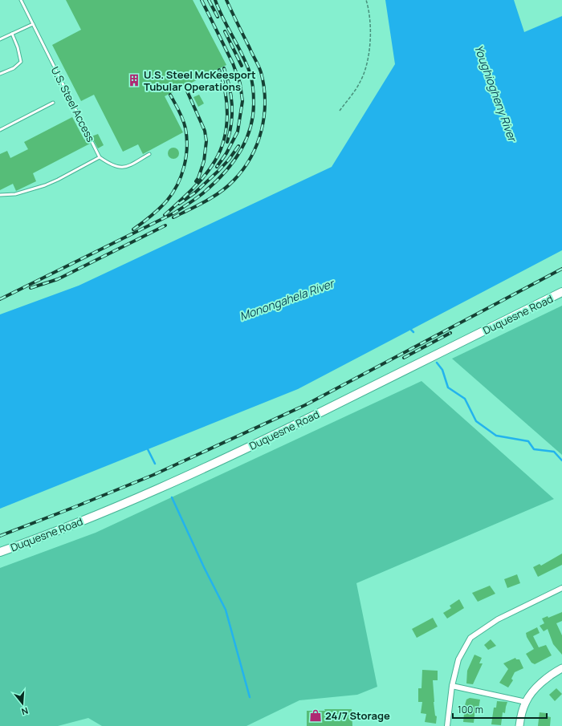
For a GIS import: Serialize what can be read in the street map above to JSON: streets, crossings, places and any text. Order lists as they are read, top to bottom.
{
  "streets": {
    "main road": ["Duquesne Road"],
    "lane": ["U.S. Steel Access"]
  },
  "water": ["Youghiogheny River", "Monongahela River"],
  "places": {
    "building": ["U.S. Steel McKeesport Tubular Operations"],
    "shop": ["24/7 Storage"]
  },
  "scale_bar": "100 m",
  "north": "bottom"
}
